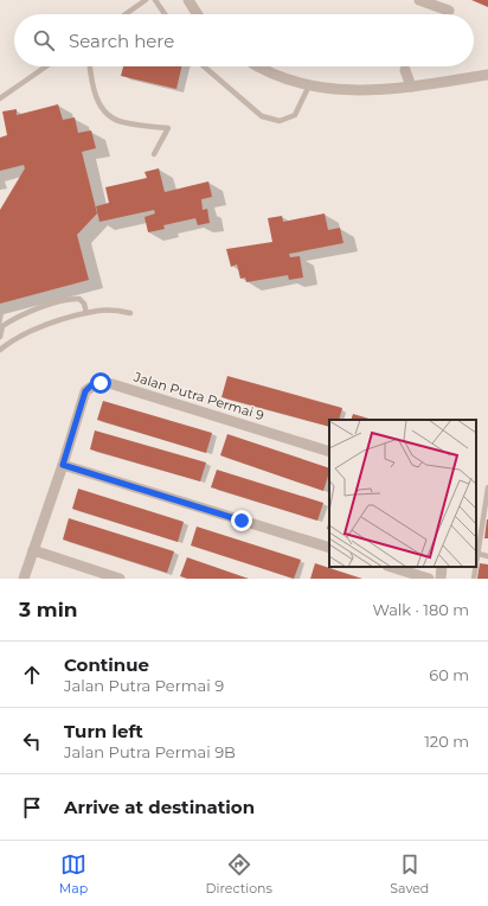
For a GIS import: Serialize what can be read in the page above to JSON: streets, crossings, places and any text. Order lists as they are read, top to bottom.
{
  "streets": {
    "street": ["Jalan Putra Permai 9"]
  },
  "page": {
    "search": "Search here",
    "heading": ["3 min", "Walk · 180 m"],
    "list": [
      ["Continue", "Jalan Putra Permai 9", "60 m"],
      ["Turn left", "Jalan Putra Permai 9B", "120 m"],
      "Arrive at destination"
    ],
    "nav": ["Map", "Directions", "Saved"]
  }
}
